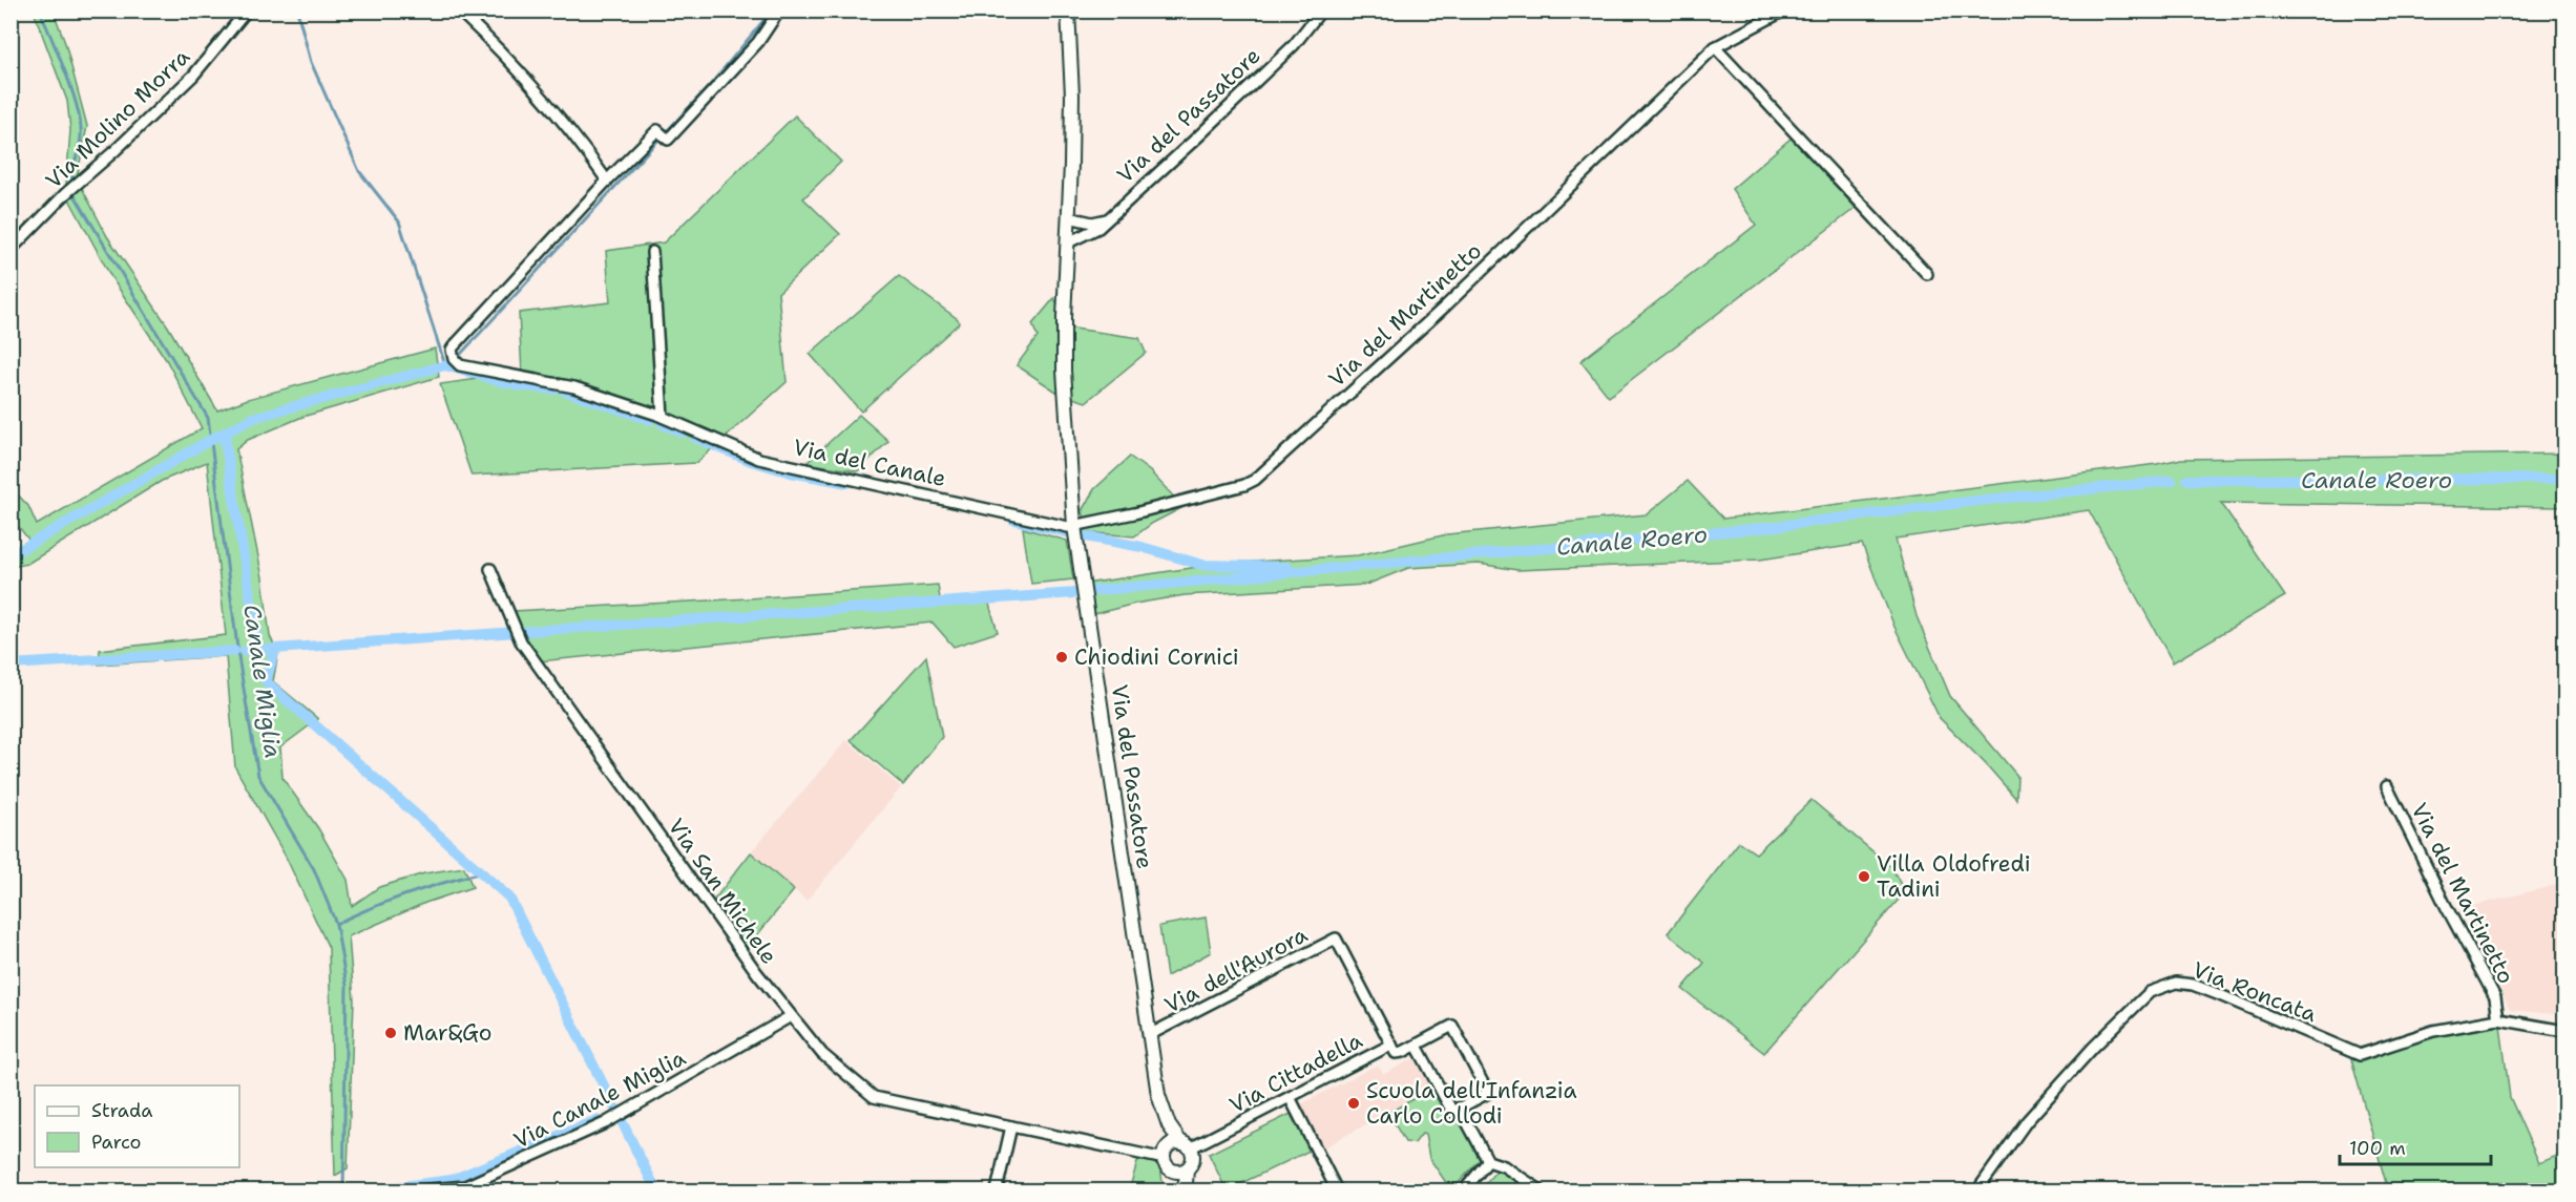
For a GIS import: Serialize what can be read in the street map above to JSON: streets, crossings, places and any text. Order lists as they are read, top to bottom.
{
  "streets": {
    "street": [
      "Via del Passatore",
      "Via Molino Morra",
      "Via del Martinetto",
      "Via del Canale",
      "Via San Michele",
      "Via dell'Aurora",
      "Via Roncata",
      "Via Cittadella",
      "Via Canale Miglia"
    ]
  },
  "crossings": [
    ["Via del Passatore", "Via del Martinetto"],
    ["Via del Passatore", "Via del Canale"],
    ["Via del Passatore", "Via San Michele"],
    ["Via del Passatore", "Via dell'Aurora"],
    ["Via del Passatore", "Via Cittadella"],
    ["Via del Martinetto", "Via del Canale"],
    ["Via del Martinetto", "Via Roncata"],
    ["Via San Michele", "Via Cittadella"],
    ["Via San Michele", "Via Canale Miglia"],
    ["Via dell'Aurora", "Via Cittadella"]
  ],
  "water": ["Canale Roero", "Canale Miglia"],
  "places": [
    "Chiodini Cornici",
    "Villa Oldofredi Tadini",
    "Mar&Go",
    "Scuola dell'Infanzia Carlo Collodi"
  ],
  "legend": ["Strada", "Parco"],
  "scale_bar": "100 m"
}
